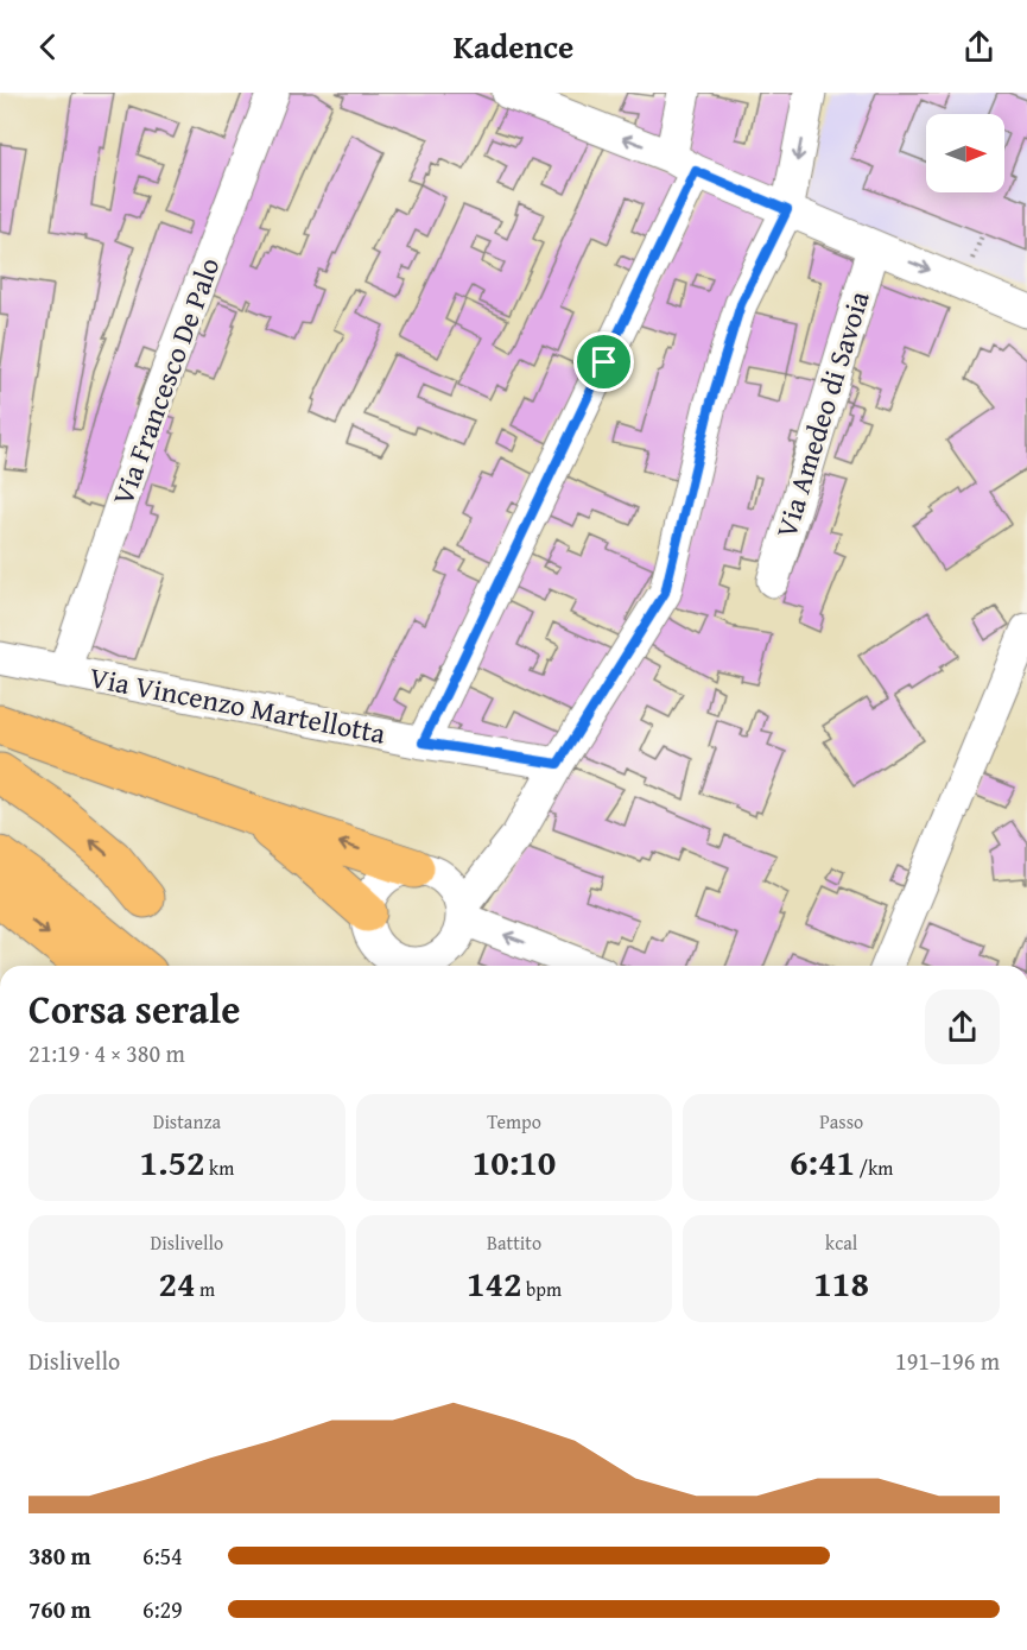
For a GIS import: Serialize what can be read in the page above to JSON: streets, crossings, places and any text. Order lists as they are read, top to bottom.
{
  "streets": {
    "street": ["Via Francesco De Palo", "Via Amedeo di Savoia", "Via Vincenzo Martellotta"]
  },
  "crossings": [
    ["Via Francesco De Palo", "Via Vincenzo Martellotta"]
  ],
  "north": "right",
  "page": {
    "header": "Kadence",
    "heading": ["Corsa serale", "21:19 · 4 × 380 m"],
    "stats": [
      ["Distanza", "1.52 km"],
      ["Tempo", "10:10"],
      ["Passo", "6:41 /km"],
      ["Dislivello", "24 m"],
      ["Battito", "142 bpm"],
      ["kcal", "118"]
    ],
    "chart": ["Dislivello", "191–196 m"],
    "list": [
      {
        "name": "380 m",
        "note": "6:54"
      },
      {
        "name": "760 m",
        "note": "6:29"
      }
    ]
  }
}
